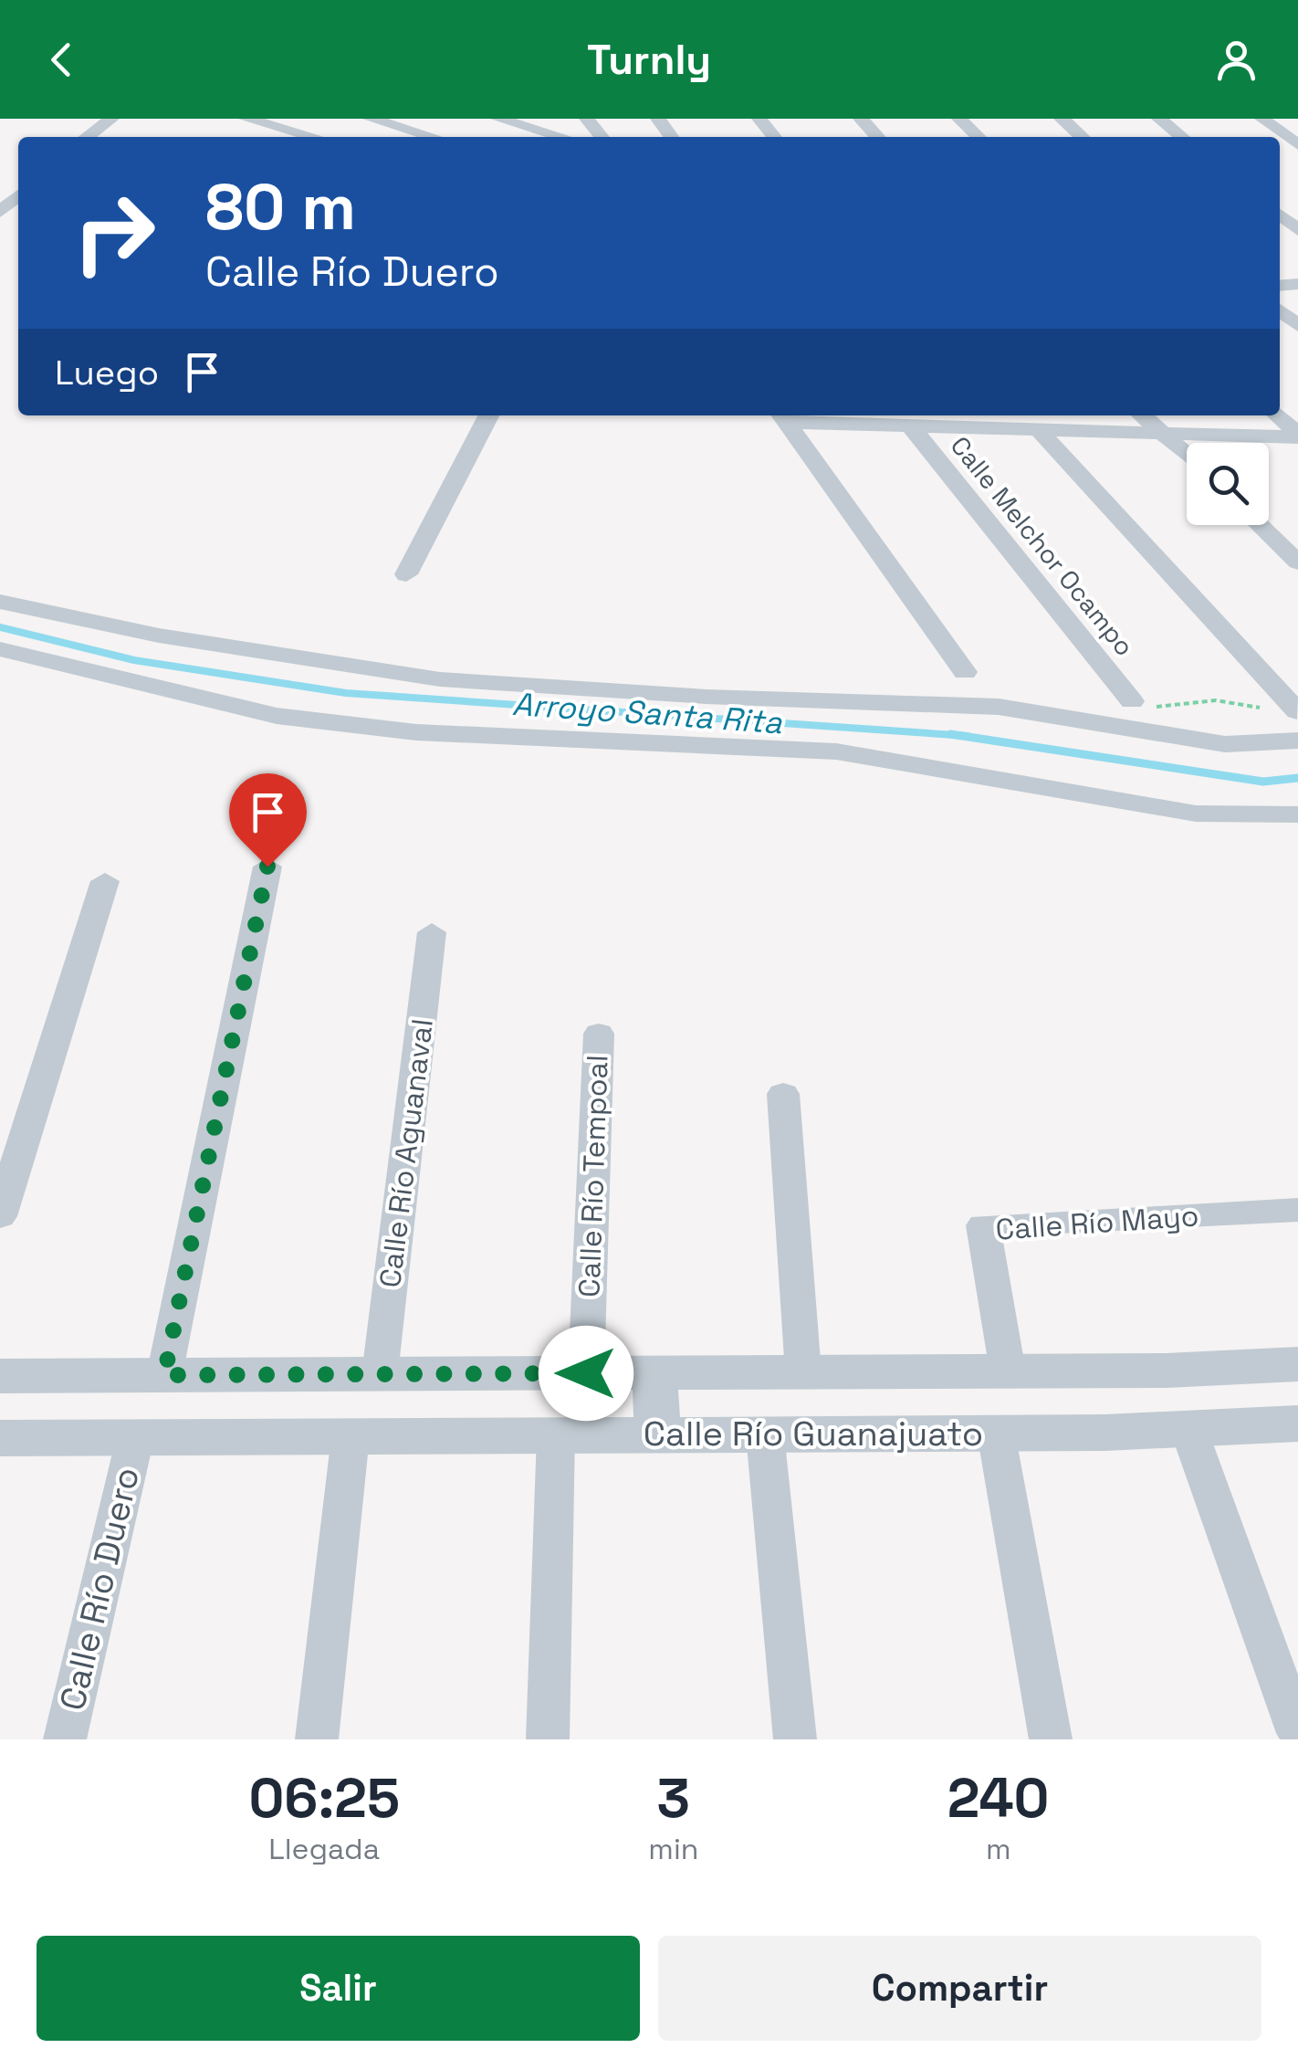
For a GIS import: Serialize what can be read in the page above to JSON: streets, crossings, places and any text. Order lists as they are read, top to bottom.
{
  "streets": {
    "street": [
      "Calle Melchor Ocampo",
      "Calle Río Aguanaval",
      "Calle Río Tempoal",
      "Calle Río Mayo",
      "Calle Río Guanajuato",
      "Calle Río Duero"
    ]
  },
  "crossings": [
    ["Calle Río Aguanaval", "Calle Río Guanajuato"],
    ["Calle Río Tempoal", "Calle Río Guanajuato"],
    ["Calle Río Mayo", "Calle Río Guanajuato"],
    ["Calle Río Guanajuato", "Calle Río Duero"]
  ],
  "water": ["Arroyo Santa Rita"],
  "page": {
    "header": "Turnly",
    "turn": ["80 m", "Calle Río Duero"],
    "then": "Luego",
    "eta": [
      "06:25",
      "Llegada",
      "3",
      "min",
      "240",
      "m"
    ],
    "buttons": ["Salir", "Compartir"]
  }
}
